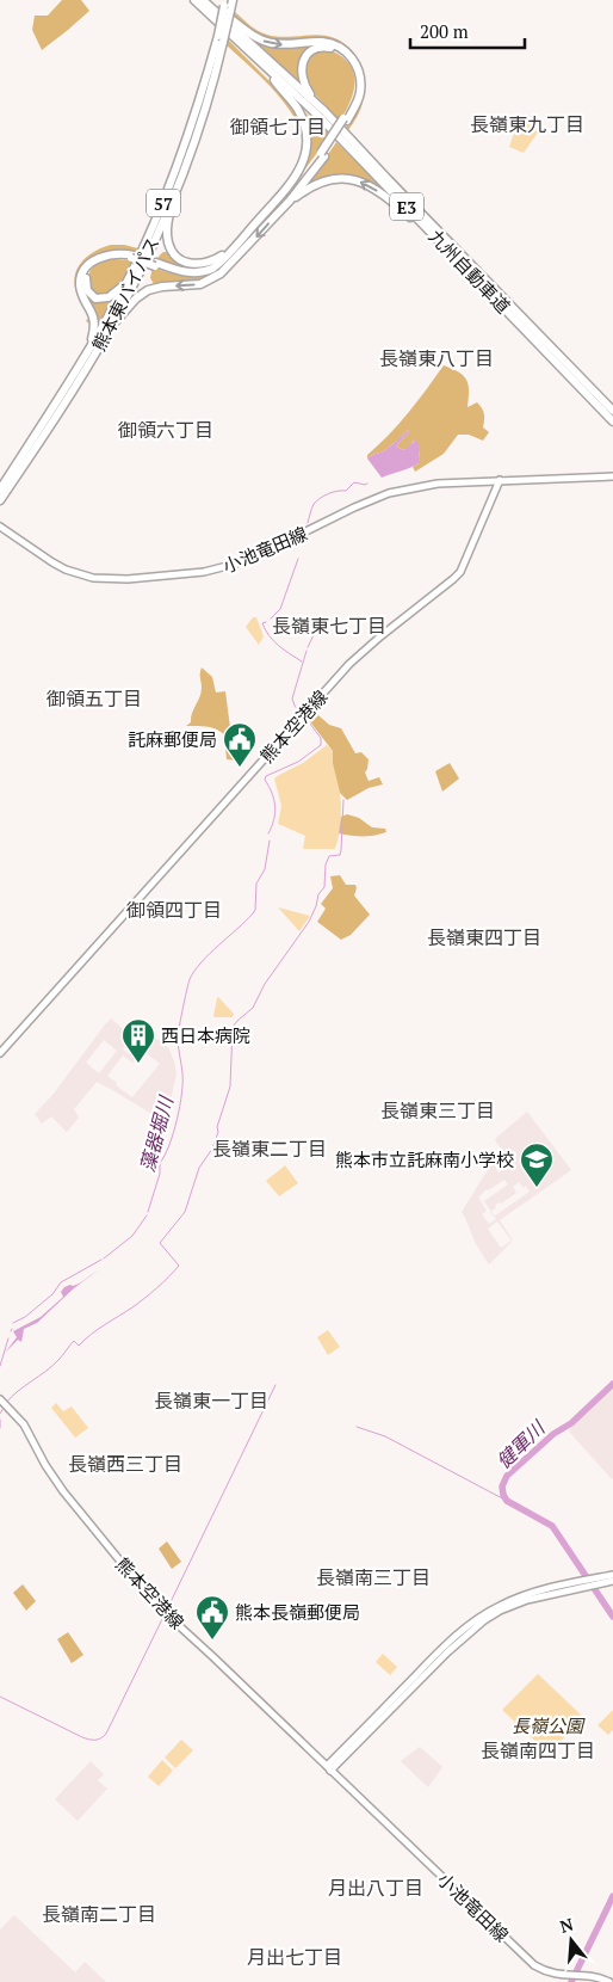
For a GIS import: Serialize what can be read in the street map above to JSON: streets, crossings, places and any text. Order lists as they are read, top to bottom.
{
  "streets": {
    "highway": [
      "57",
      "E3",
      "九州自動車道",
      "熊本東バイパス"
    ],
    "main road": ["小池竜田線", "熊本空港線"]
  },
  "crossings": [
    ["小池竜田線", "熊本空港線"]
  ],
  "districts": [
    "長嶺東九丁目",
    "御領七丁目",
    "長嶺東八丁目",
    "御領六丁目",
    "長嶺東七丁目",
    "御領五丁目",
    "御領四丁目",
    "長嶺東四丁目",
    "長嶺東三丁目",
    "長嶺東二丁目",
    "長嶺東一丁目",
    "長嶺西三丁目",
    "長嶺南三丁目",
    "長嶺南四丁目",
    "月出八丁目",
    "長嶺南二丁目",
    "月出七丁目"
  ],
  "water": ["藻器堀川", "健軍川"],
  "parks": ["長嶺公園"],
  "places": {
    "public building": ["託麻郵便局", "熊本長嶺郵便局"],
    "building": ["西日本病院"],
    "school or university": ["熊本市立託麻南小学校"]
  },
  "scale_bar": "200 m",
  "north": "top"
}
